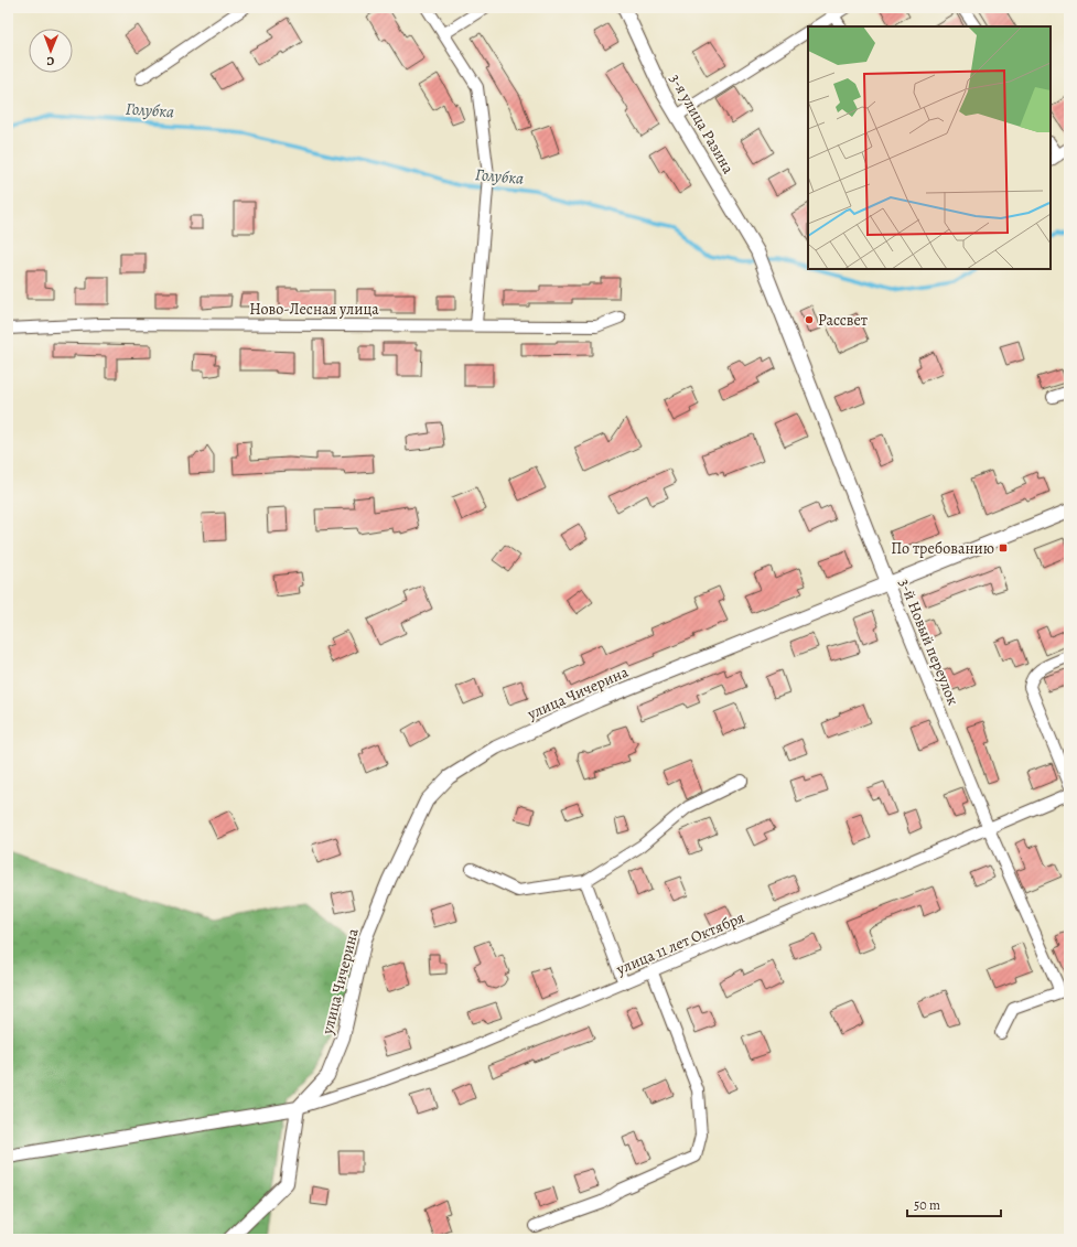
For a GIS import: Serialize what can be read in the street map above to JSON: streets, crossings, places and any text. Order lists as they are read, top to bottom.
{
  "streets": {
    "street": [
      "3-я улица Разина",
      "Ново-Лесная улица",
      "3-й Новый переулок",
      "улица Чичерина",
      "улица 11 лет Октября"
    ]
  },
  "crossings": [
    ["3-я улица Разина", "3-й Новый переулок"],
    ["3-й Новый переулок", "улица Чичерина"],
    ["3-й Новый переулок", "улица 11 лет Октября"],
    ["улица Чичерина", "улица 11 лет Октября"]
  ],
  "water": ["Голубка"],
  "places": {
    "other": ["Рассвет"],
    "transit": ["По требованию"]
  },
  "scale_bar": "50 m",
  "north": "bottom"
}
